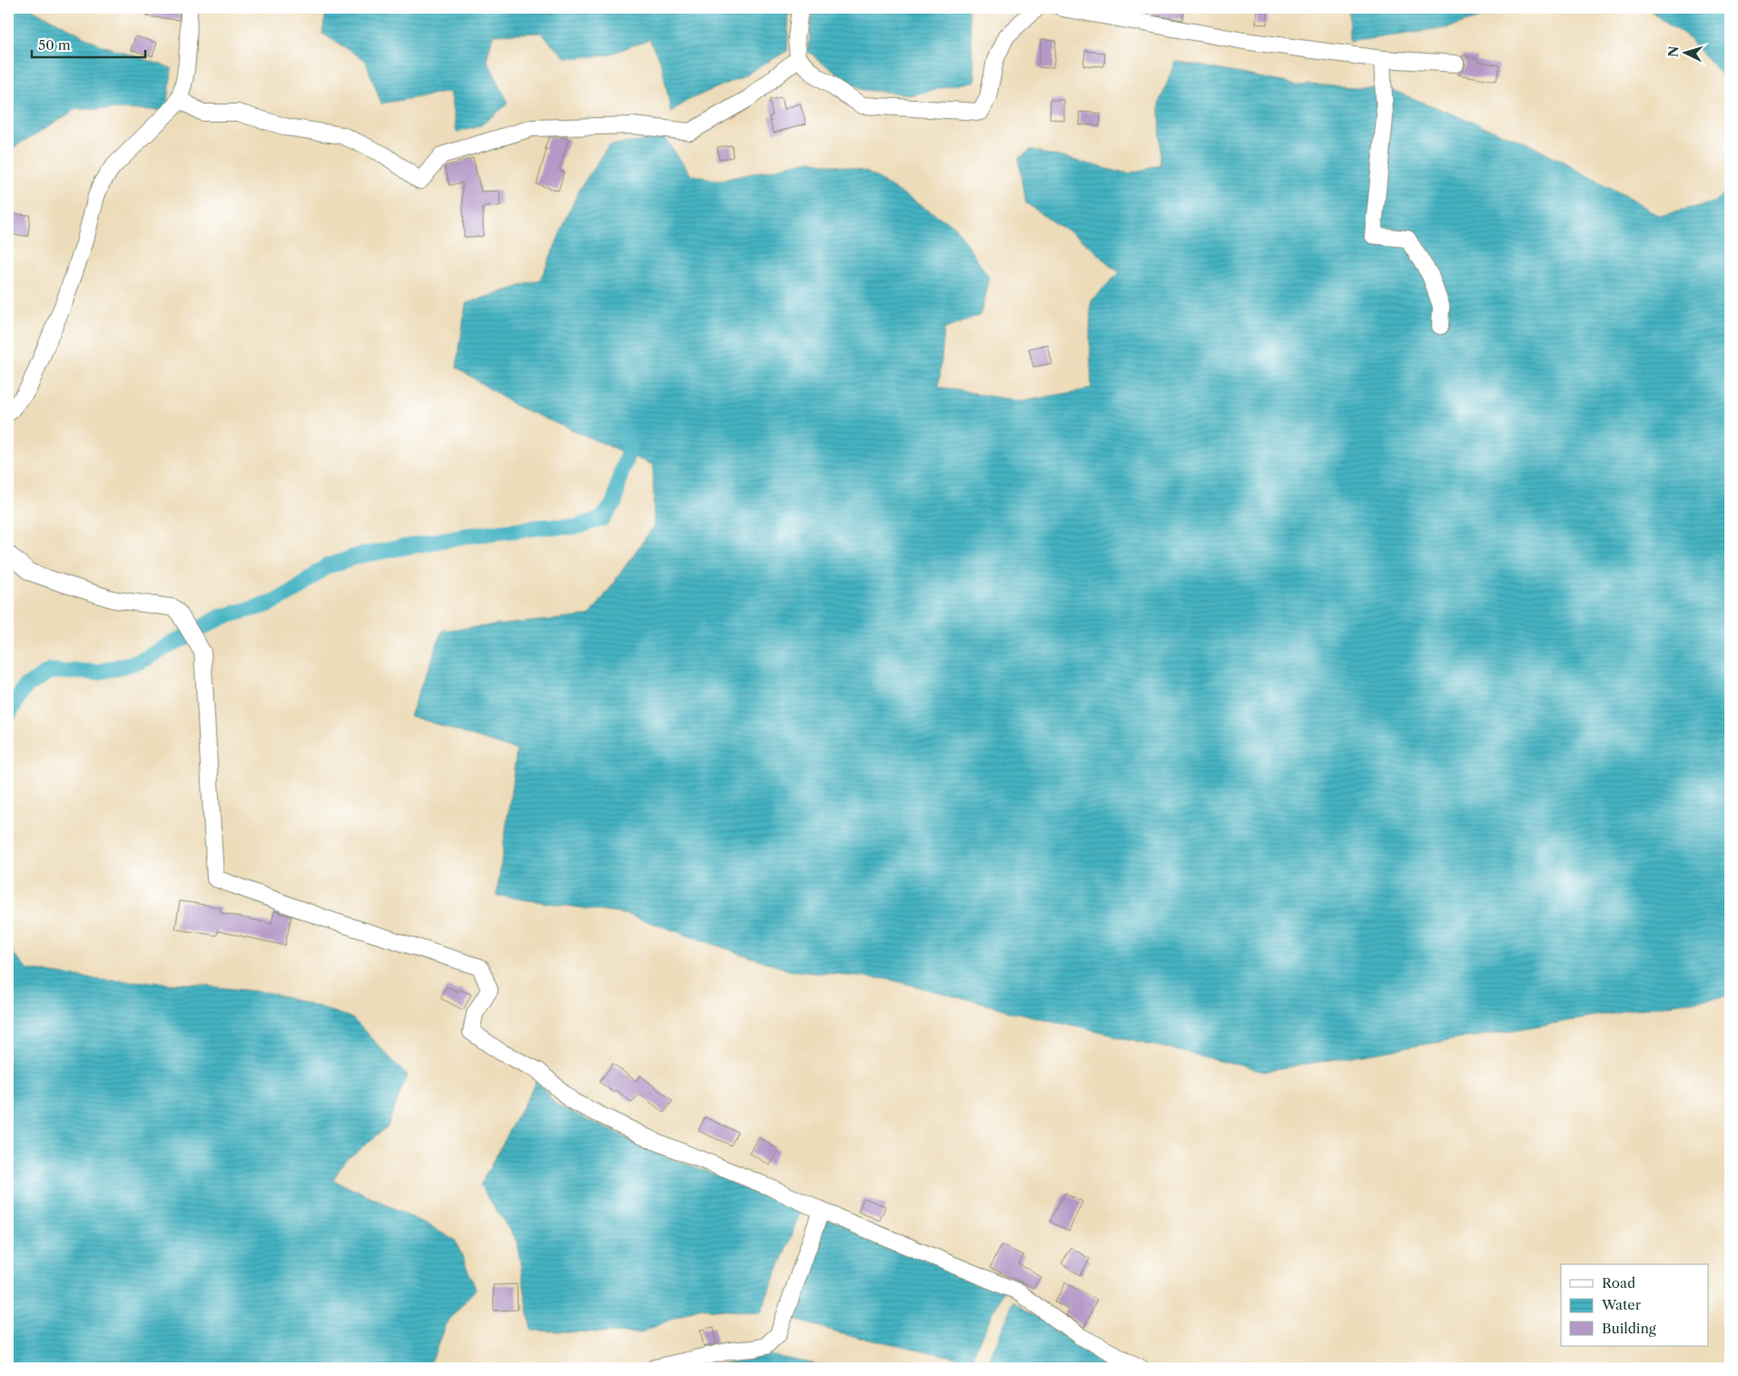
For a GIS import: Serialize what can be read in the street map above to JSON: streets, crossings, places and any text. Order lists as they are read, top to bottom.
{
  "legend": ["Road", "Water", "Building"],
  "scale_bar": "50 m",
  "north": "left"
}
